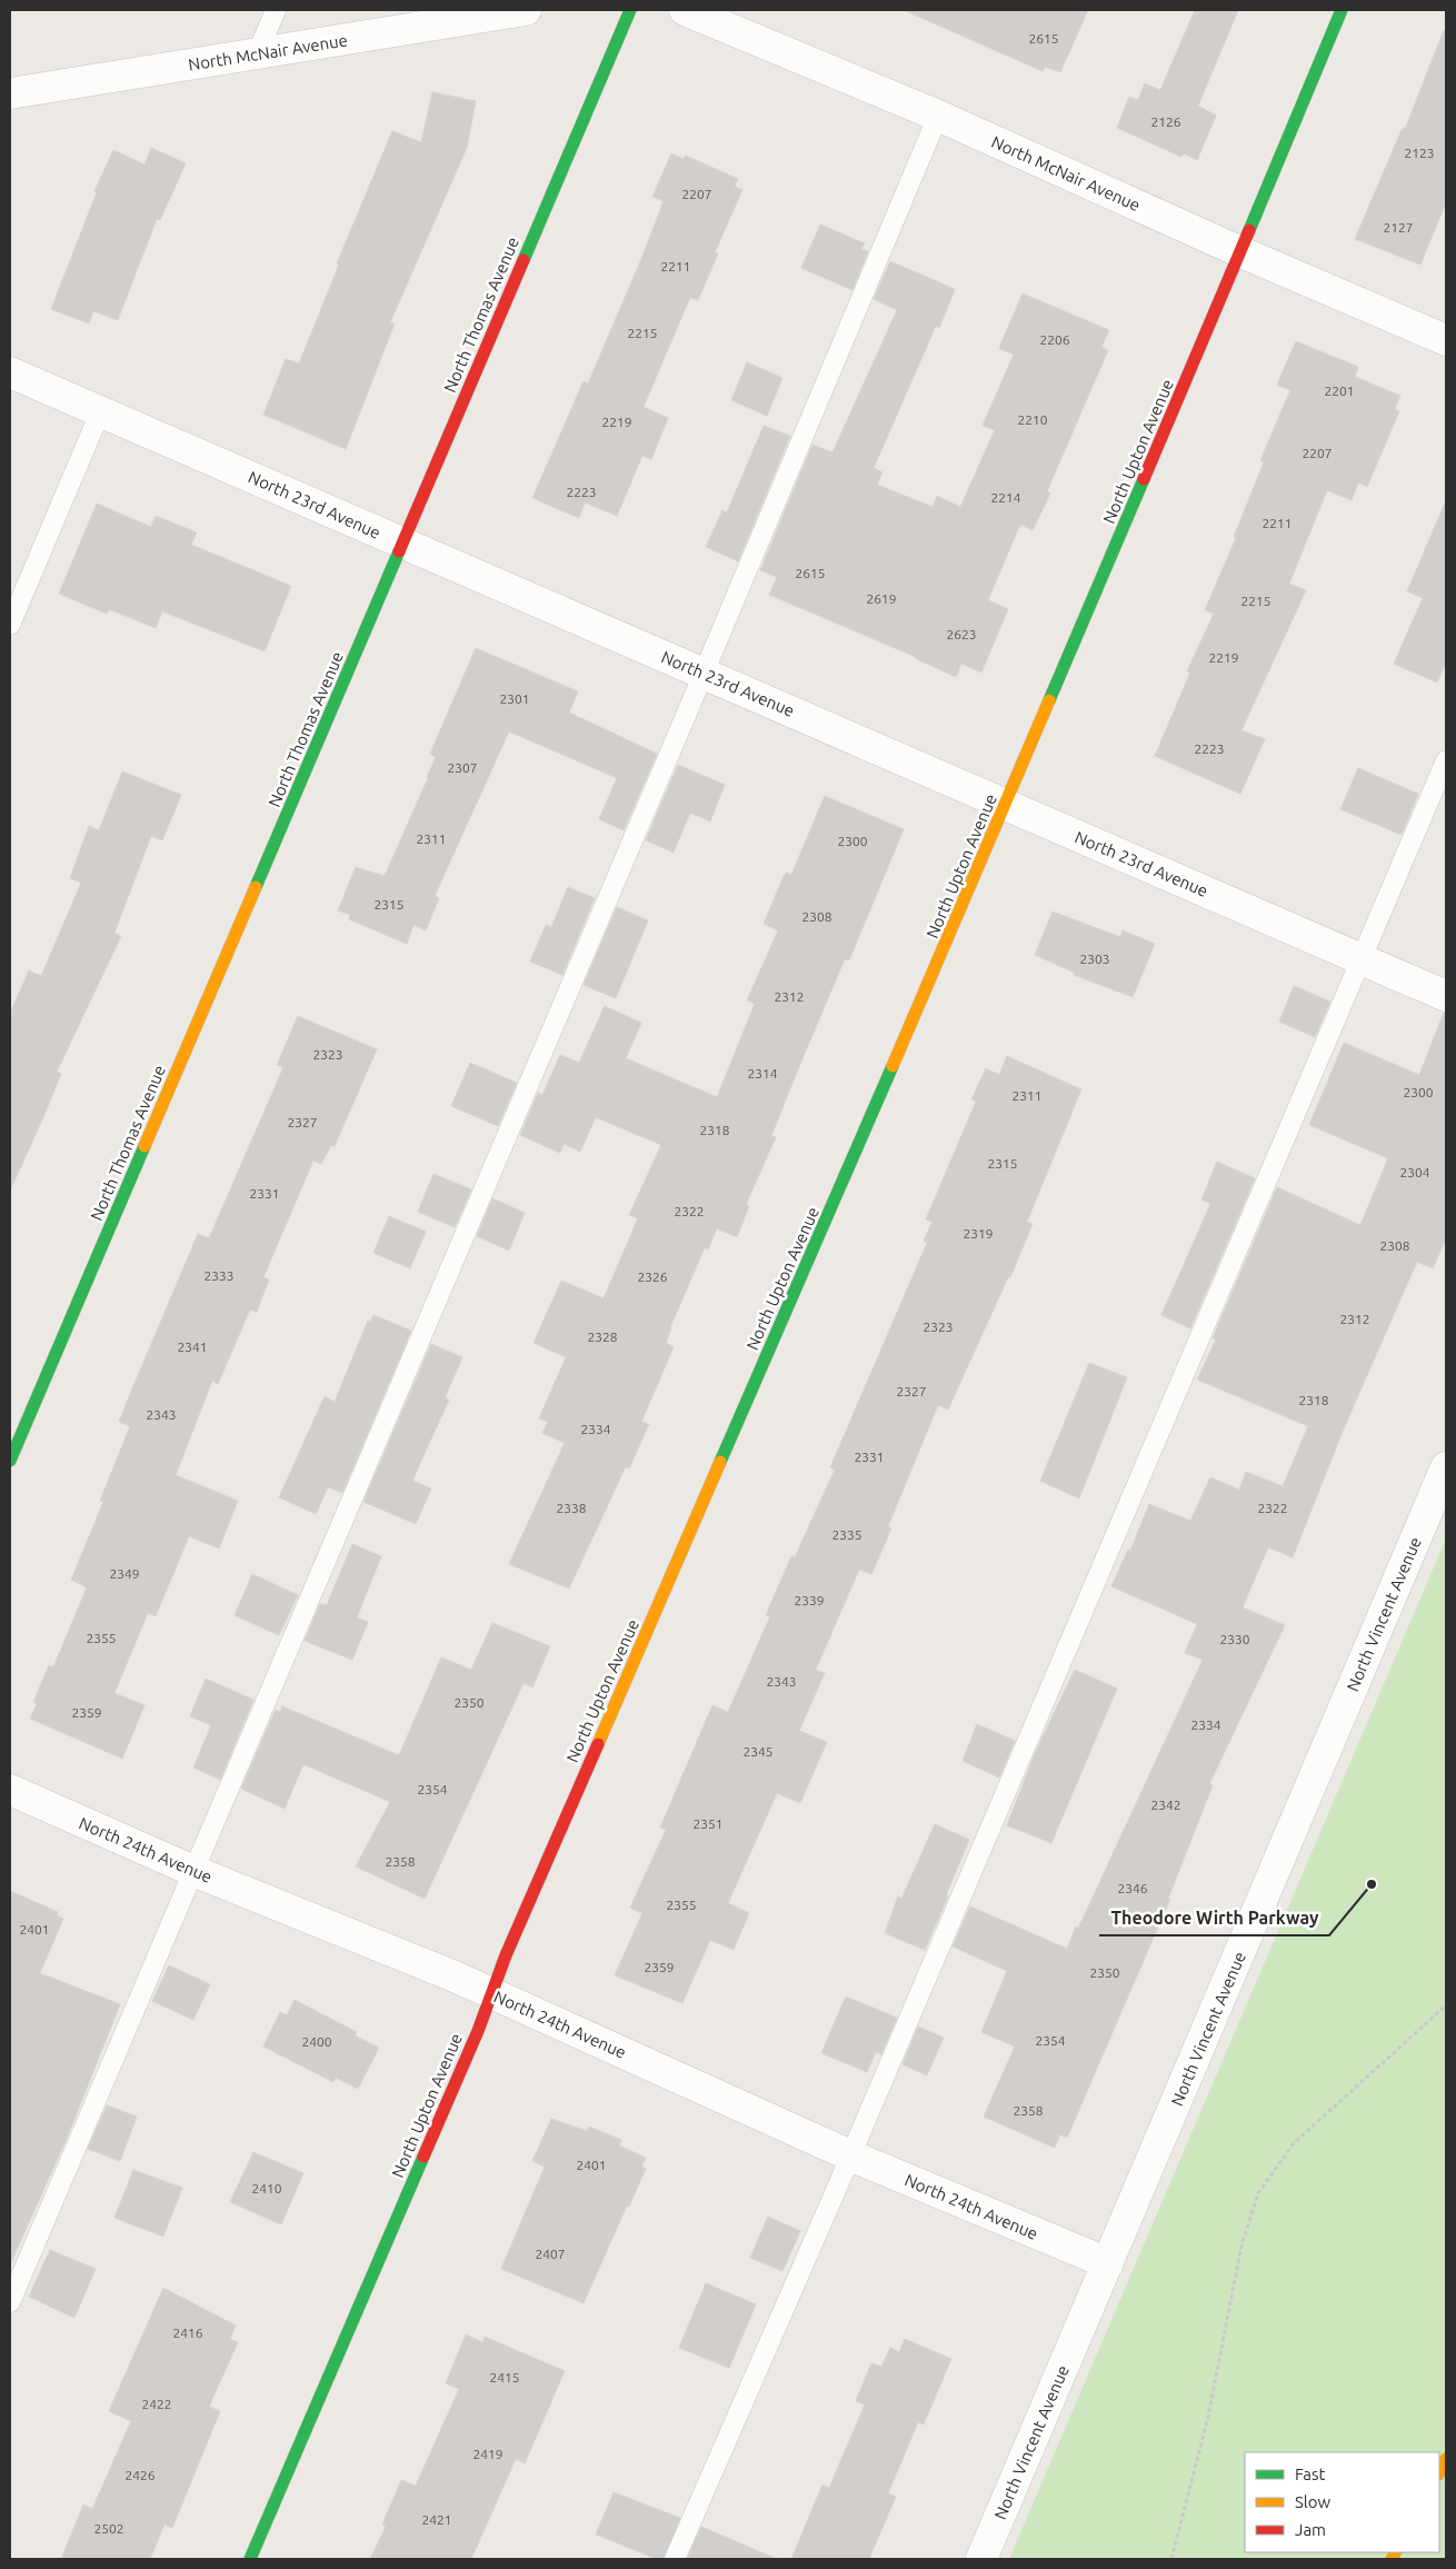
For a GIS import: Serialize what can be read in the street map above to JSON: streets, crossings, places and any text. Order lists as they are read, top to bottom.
{
  "streets": {
    "street": [
      "North McNair Avenue",
      "North Thomas Avenue",
      "North Upton Avenue",
      "North 23rd Avenue",
      "North Vincent Avenue",
      "North 24th Avenue"
    ]
  },
  "crossings": [
    ["North McNair Avenue", "North Upton Avenue"],
    ["North Thomas Avenue", "North 23rd Avenue"],
    ["North Upton Avenue", "North 23rd Avenue"],
    ["North Upton Avenue", "North 24th Avenue"],
    ["North Vincent Avenue", "North 24th Avenue"]
  ],
  "places": ["Theodore Wirth Parkway"],
  "house_numbers": [
    "2615",
    "2126",
    "2123",
    "2207",
    "2127",
    "2211",
    "2215",
    "2206",
    "2201",
    "2210",
    "2219",
    "2207",
    "2223",
    "2214",
    "2211",
    "2615",
    "2619",
    "2215",
    "2623",
    "2219",
    "2301",
    "2223",
    "2307",
    "2311",
    "2300",
    "2315",
    "2308",
    "2303",
    "2312",
    "2323",
    "2314",
    "2300",
    "2311",
    "2327",
    "2318",
    "2315",
    "2304",
    "2331",
    "2322",
    "2319",
    "2308",
    "2333",
    "2326",
    "2312",
    "2323",
    "2328",
    "2341",
    "2327",
    "2318",
    "2343",
    "2334",
    "2331",
    "2338",
    "2322",
    "2335",
    "2349",
    "2339",
    "2355",
    "2330",
    "2343",
    "2350",
    "2359",
    "2334",
    "2345",
    "2354",
    "2342",
    "2351",
    "2358",
    "2346",
    "2355",
    "2401",
    "2359",
    "2350",
    "2354",
    "2400",
    "2358",
    "2401",
    "2410",
    "2407",
    "2416",
    "2415",
    "2422",
    "2419",
    "2426",
    "2421",
    "2502"
  ],
  "legend": ["Fast", "Slow", "Jam"]
}
